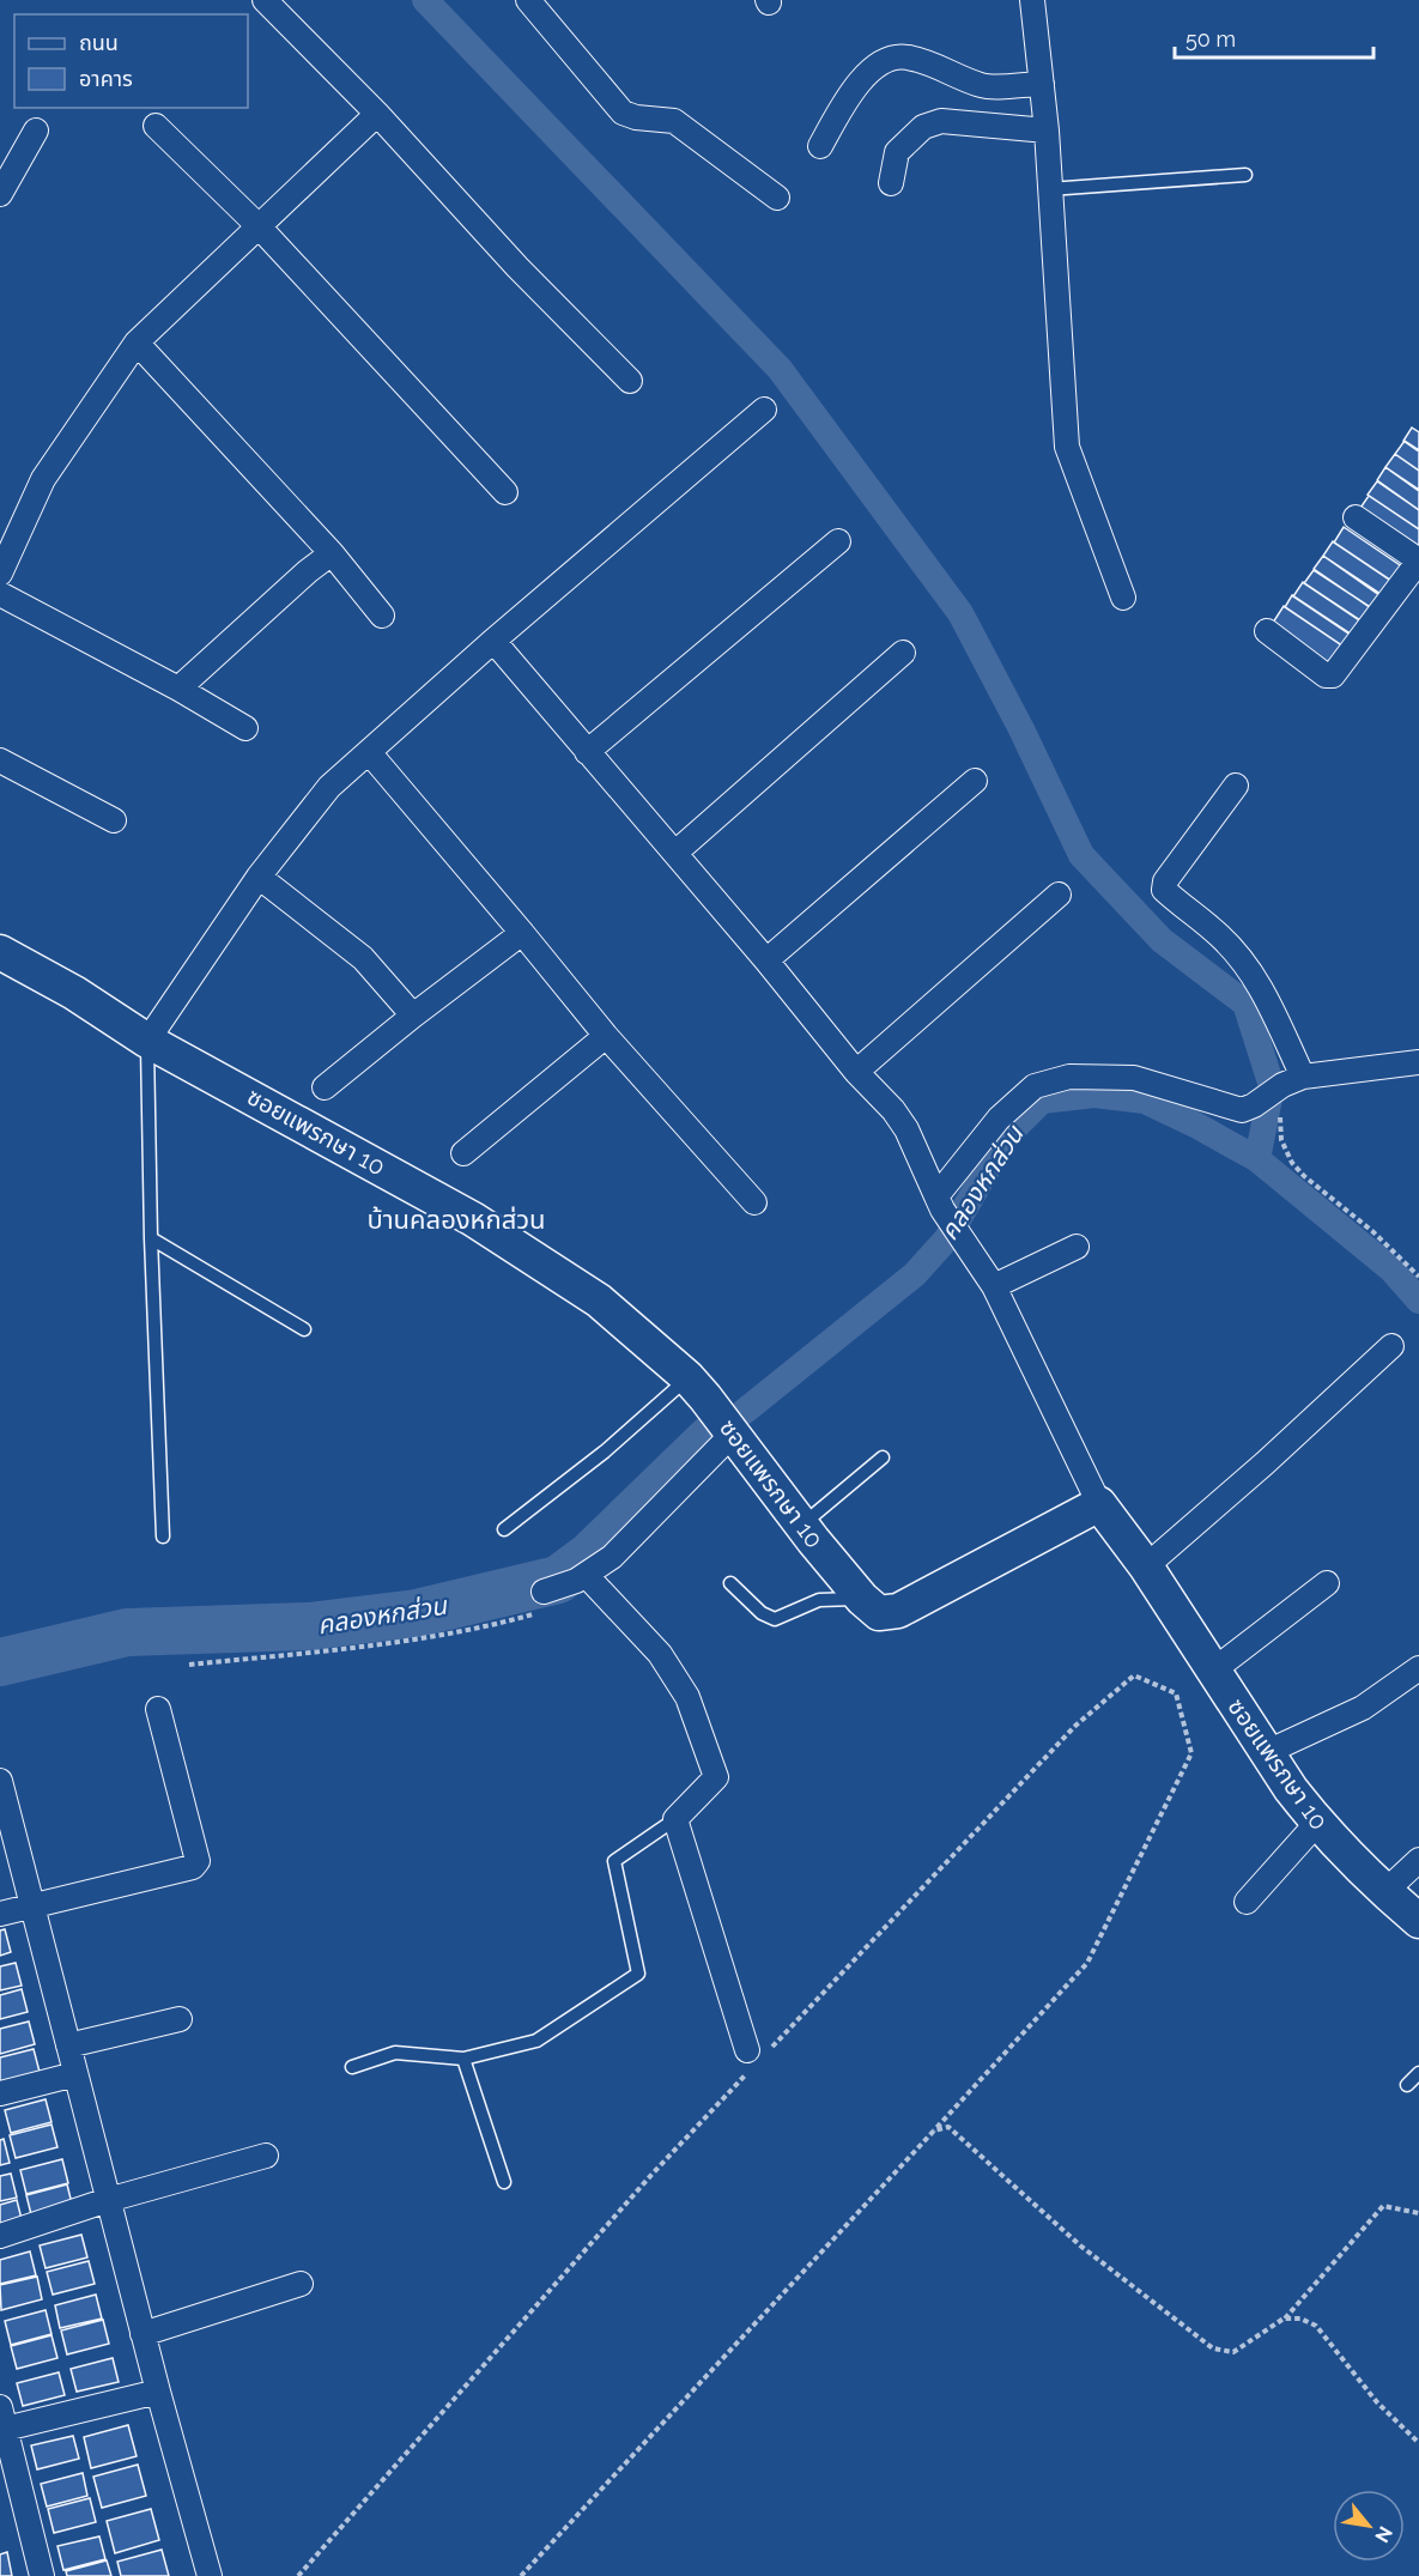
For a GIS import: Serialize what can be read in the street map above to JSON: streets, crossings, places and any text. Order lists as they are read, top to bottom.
{
  "streets": {
    "street": ["ซอยแพรกษา 10"]
  },
  "districts": ["บ้านคลองหกส่วน"],
  "water": ["คลองหกส่วน"],
  "legend": ["ถนน", "อาคาร"],
  "scale_bar": "50 m",
  "north": "bottom right"
}
